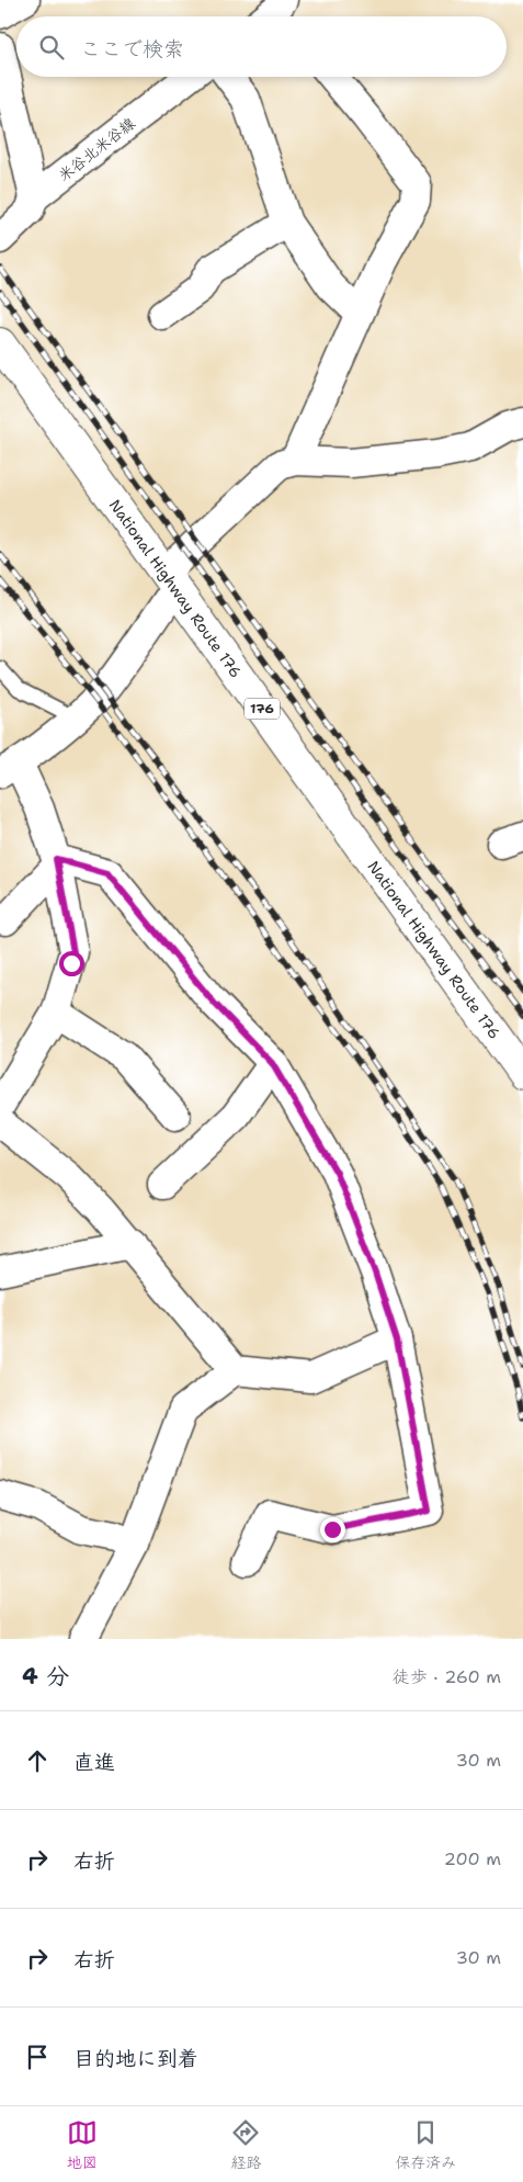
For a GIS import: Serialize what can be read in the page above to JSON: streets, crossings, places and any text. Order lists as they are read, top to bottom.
{
  "streets": {
    "highway": ["National Highway Route 176", "176"],
    "street": ["米谷北米谷線"]
  },
  "page": {
    "search": "ここで検索",
    "heading": ["4 分", "徒歩 · 260 m"],
    "list": [
      ["直進", "30 m"],
      ["右折", "200 m"],
      ["右折", "30 m"],
      "目的地に到着"
    ],
    "nav": ["地図", "経路", "保存済み"]
  }
}
